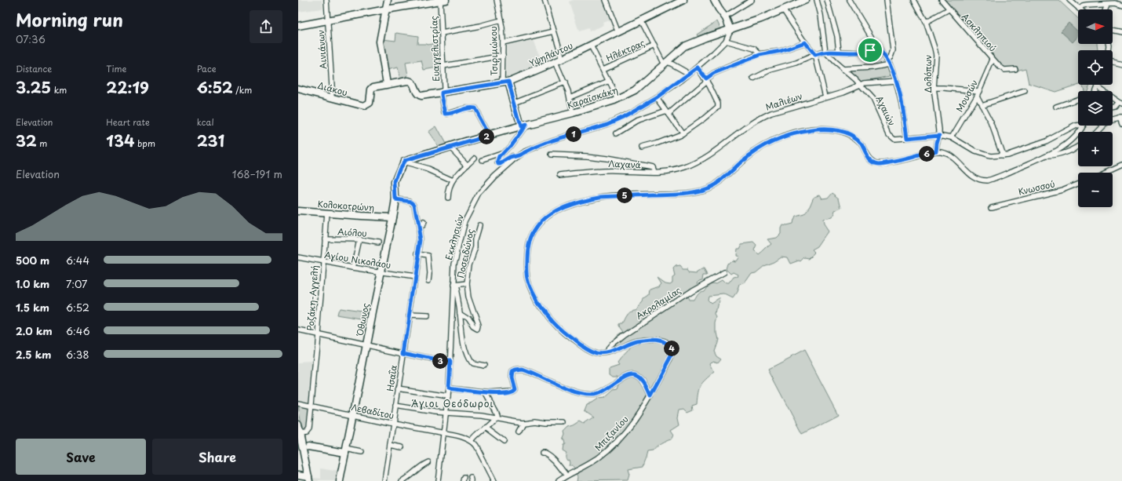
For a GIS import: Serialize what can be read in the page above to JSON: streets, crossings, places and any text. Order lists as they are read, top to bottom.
{
  "streets": {
    "main road": [
      "Υψηλάντου",
      "Διάκου",
      "Καραϊσκάκη",
      "Κολοκοτρώνη",
      "Όθωνος"
    ],
    "street": [
      "Ασκληπιού",
      "Ευαγγελιστρίας",
      "Αινιάνων",
      "Ηλέκτρας",
      "Τσιριμώκου",
      "Δολόπων",
      "Μουσών",
      "Μαλιέων",
      "Αχαιών",
      "Λαχανά",
      "Κνωσσού",
      "Αιόλου",
      "Εκκλησιών",
      "Ποσειδώνος",
      "Αγίου Νικολάου",
      "Ροζάκη-Αγγελή",
      "Ακρολαμίας",
      "Ησαΐα",
      "Λεβαδίτου",
      "Μπιζανίου"
    ]
  },
  "crossings": [
    ["Ασκληπιού", "Μουσών"],
    ["Ευαγγελιστρίας", "Υψηλάντου"],
    ["Ευαγγελιστρίας", "Καραϊσκάκη"],
    ["Αινιάνων", "Διάκου"],
    ["Τσιριμώκου", "Υψηλάντου"],
    ["Υψηλάντου", "Διάκου"],
    ["Δολόπων", "Αχαιών"],
    ["Μουσών", "Αχαιών"],
    ["Καραϊσκάκη", "Εκκλησιών"],
    ["Καραϊσκάκη", "Όθωνος"],
    ["Μαλιέων", "Αχαιών"],
    ["Μαλιέων", "Λαχανά"],
    ["Κολοκοτρώνη", "Ροζάκη-Αγγελή"],
    ["Κολοκοτρώνη", "Όθωνος"],
    ["Αιόλου", "Ροζάκη-Αγγελή"],
    ["Εκκλησιών", "Λεβαδίτου"],
    ["Αγίου Νικολάου", "Ροζάκη-Αγγελή"],
    ["Αγίου Νικολάου", "Όθωνος"],
    ["Αγίου Νικολάου", "Ησαΐα"],
    ["Ροζάκη-Αγγελή", "Λεβαδίτου"],
    ["Ακρολαμίας", "Μπιζανίου"],
    ["Όθωνος", "Ησαΐα"],
    ["Όθωνος", "Λεβαδίτου"],
    ["Ησαΐα", "Λεβαδίτου"]
  ],
  "districts": ["Άγιοι Θεόδωροι"],
  "north": "right",
  "page": {
    "heading": ["Morning run", "07:36"],
    "map_buttons": ["+", "−"],
    "stats": [
      ["Distance", "3.25 km"],
      ["Time", "22:19"],
      ["Pace", "6:52 /km"],
      ["Elevation", "32 m"],
      ["Heart rate", "134 bpm"],
      ["kcal", "231"]
    ],
    "pins": [
      "1",
      "2",
      "6",
      "5",
      "4",
      "3"
    ],
    "chart": ["Elevation", "168–191 m"],
    "list": [
      {
        "name": "500 m",
        "note": "6:44"
      },
      {
        "name": "1.0 km",
        "note": "7:07"
      },
      {
        "name": "1.5 km",
        "note": "6:52"
      },
      {
        "name": "2.0 km",
        "note": "6:46"
      },
      {
        "name": "2.5 km",
        "note": "6:38"
      }
    ],
    "buttons": ["Save", "Share"]
  }
}
